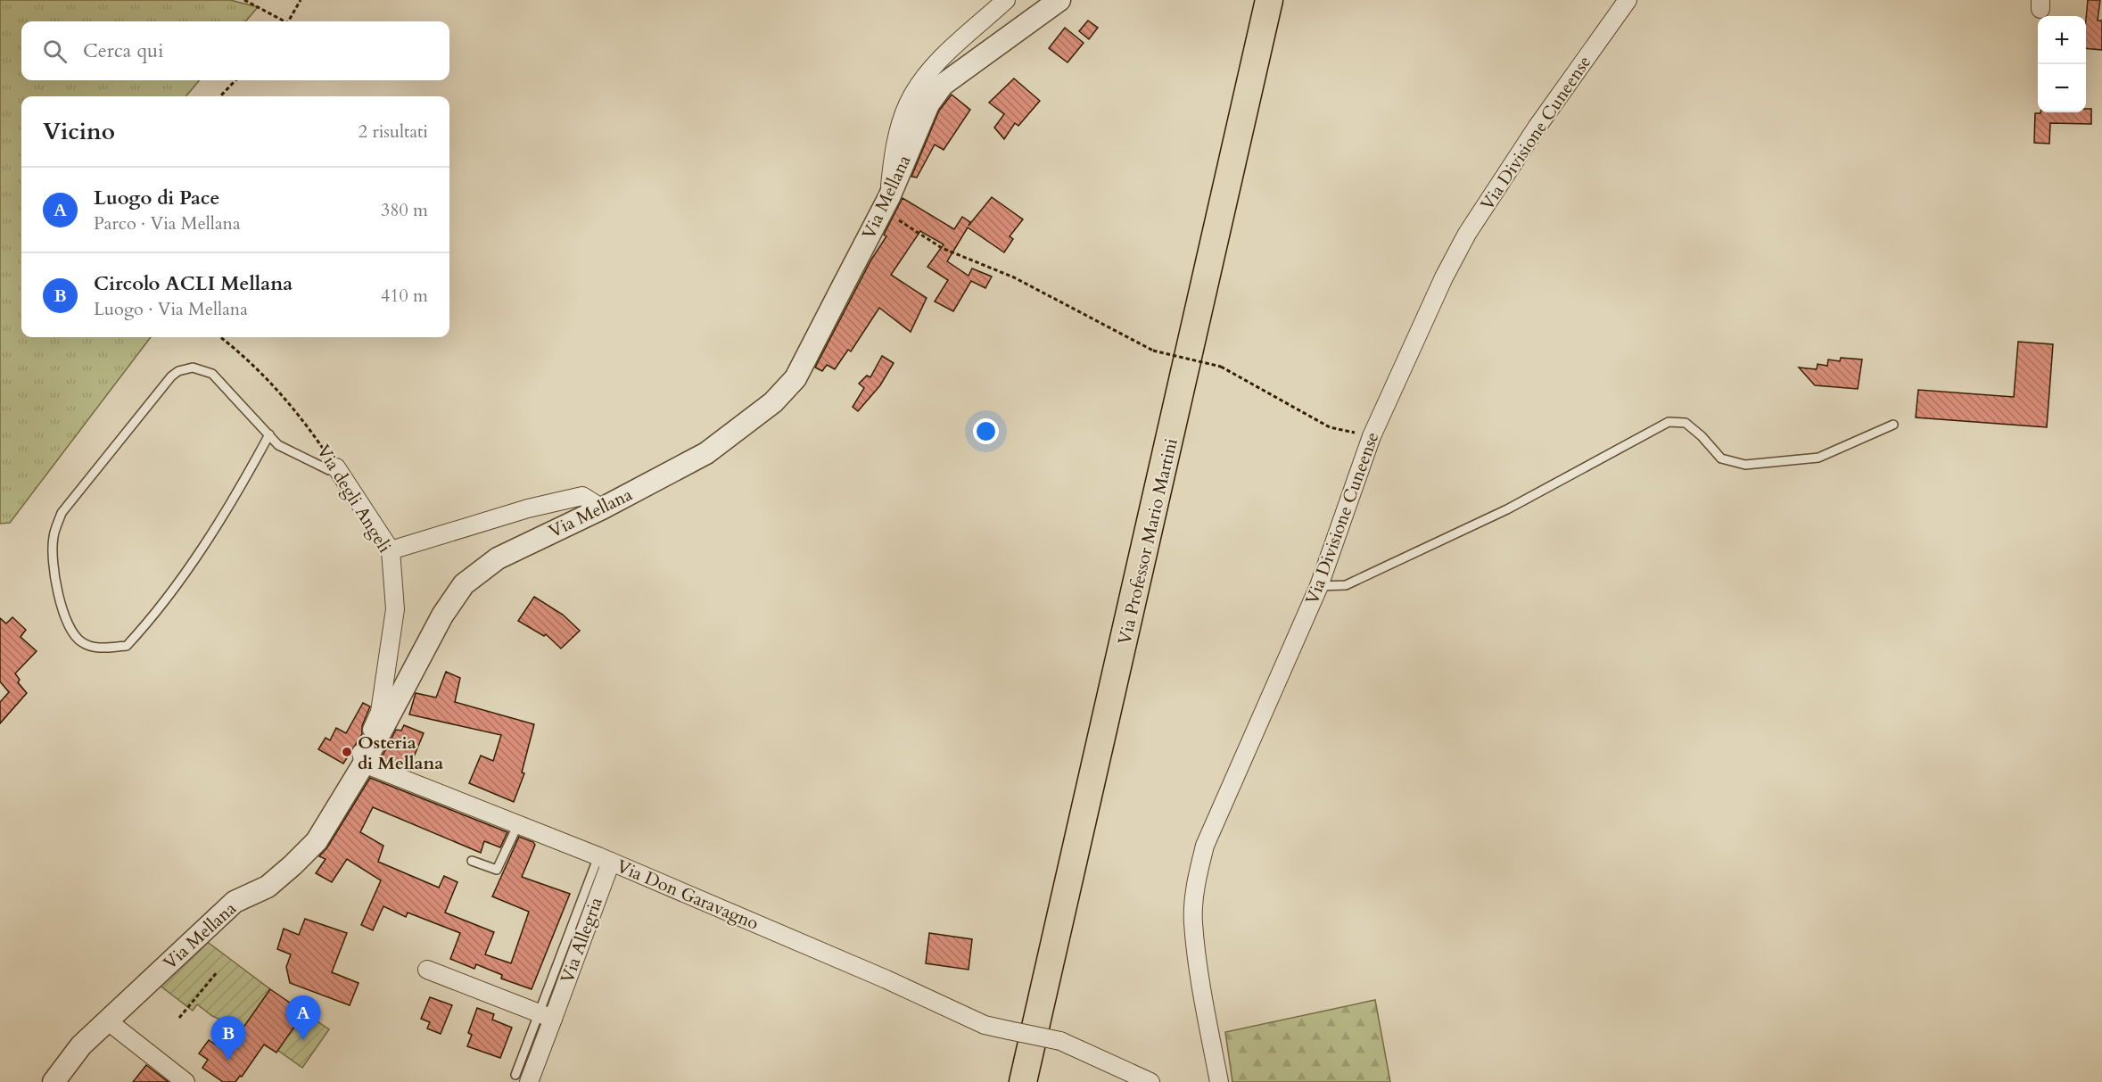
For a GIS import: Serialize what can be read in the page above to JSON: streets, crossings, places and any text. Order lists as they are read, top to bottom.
{
  "streets": {
    "main road": ["Via Professor Mario Martini"],
    "street": [
      "Via Divisione Cuneense",
      "Via Mellana",
      "Via degli Angeli",
      "Via Don Garavagno",
      "Via Allegria"
    ]
  },
  "crossings": [
    ["Via Mellana", "Via degli Angeli"],
    ["Via Mellana", "Via Don Garavagno"],
    ["Via degli Angeli", "Via Don Garavagno"],
    ["Via Don Garavagno", "Via Allegria"]
  ],
  "places": ["Osteria di Mellana"],
  "page": {
    "map_buttons": ["+", "−"],
    "search": "Cerca qui",
    "heading": ["Vicino", "2 risultati"],
    "list": [
      {
        "mark": "A",
        "name": "Luogo di Pace",
        "note": "Parco · Via Mellana",
        "value": "380 m"
      },
      {
        "mark": "B",
        "name": "Circolo ACLI Mellana",
        "note": "Luogo · Via Mellana",
        "value": "410 m"
      }
    ],
    "pins": ["A", "B"]
  }
}
